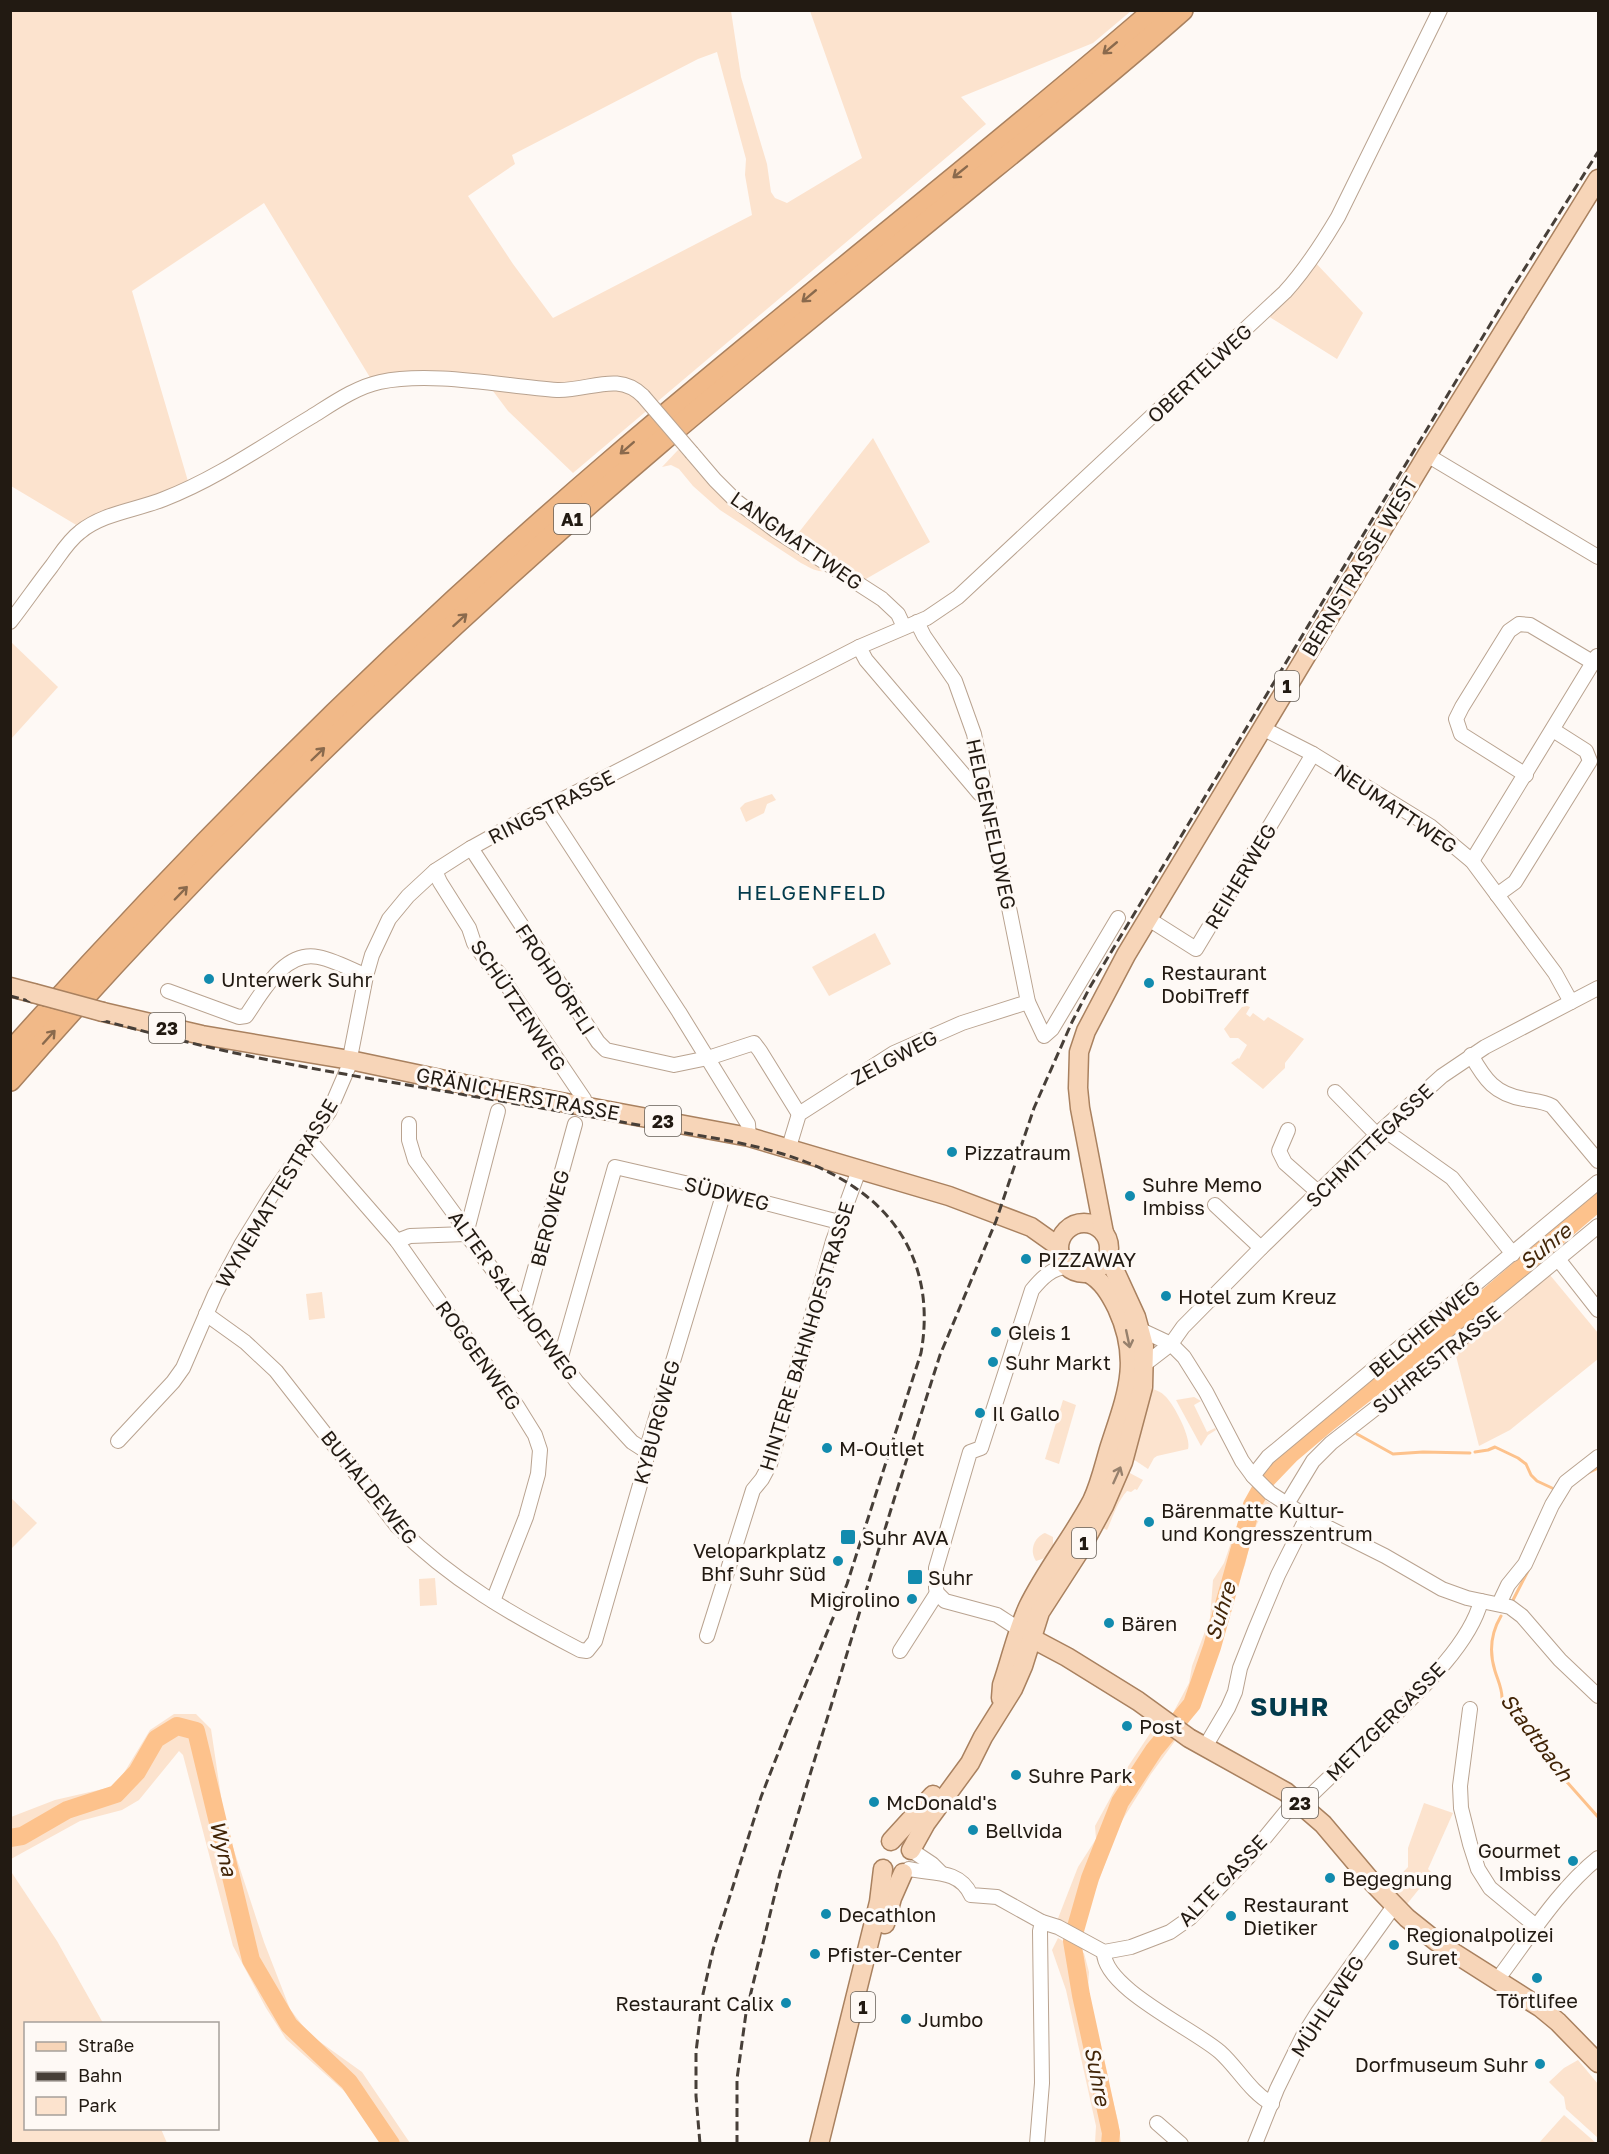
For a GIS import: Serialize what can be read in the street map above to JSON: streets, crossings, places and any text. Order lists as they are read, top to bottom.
{
  "streets": {
    "highway": ["A1"],
    "main road": [
      "BERNSTRASSE WEST",
      "1",
      "23",
      "GRÄNICHERSTRASSE"
    ],
    "street": [
      "OBERTELWEG",
      "LANGMATTWEG",
      "RINGSTRASSE",
      "NEUMATTWEG",
      "HELGENFELDWEG",
      "REIHERWEG",
      "FROHDÖRFLI",
      "SCHÜTZENWEG",
      "ZELGWEG",
      "SCHMITTEGASSE",
      "WYNEMATTESTRASSE",
      "SÜDWEG",
      "BEROWEG",
      "ALTER SALZHOFWEG",
      "BELCHENWEG",
      "HINTERE BAHNHOFSTRASSE",
      "ROGGENWEG",
      "SUHRESTRASSE",
      "KYBURGWEG",
      "BUHALDEWEG",
      "METZGERGASSE",
      "ALTE GASSE",
      "MÜHLEWEG"
    ]
  },
  "crossings": [
    ["OBERTELWEG", "LANGMATTWEG"],
    ["OBERTELWEG", "RINGSTRASSE"],
    ["OBERTELWEG", "HELGENFELDWEG"],
    ["BERNSTRASSE WEST", "1"],
    ["BERNSTRASSE WEST", "NEUMATTWEG"],
    ["BERNSTRASSE WEST", "REIHERWEG"],
    ["BERNSTRASSE WEST", "GRÄNICHERSTRASSE"],
    ["1", "23"],
    ["1", "GRÄNICHERSTRASSE"],
    ["1", "SCHMITTEGASSE"],
    ["RINGSTRASSE", "FROHDÖRFLI"],
    ["RINGSTRASSE", "SCHÜTZENWEG"],
    ["RINGSTRASSE", "GRÄNICHERSTRASSE"],
    ["RINGSTRASSE", "WYNEMATTESTRASSE"],
    ["NEUMATTWEG", "REIHERWEG"],
    ["NEUMATTWEG", "SCHMITTEGASSE"],
    ["HELGENFELDWEG", "ZELGWEG"],
    ["FROHDÖRFLI", "ZELGWEG"],
    ["SCHÜTZENWEG", "GRÄNICHERSTRASSE"],
    ["23", "METZGERGASSE"],
    ["23", "ALTE GASSE"],
    ["23", "MÜHLEWEG"],
    ["GRÄNICHERSTRASSE", "WYNEMATTESTRASSE"],
    ["GRÄNICHERSTRASSE", "HINTERE BAHNHOFSTRASSE"],
    ["WYNEMATTESTRASSE", "ROGGENWEG"],
    ["WYNEMATTESTRASSE", "BUHALDEWEG"],
    ["SÜDWEG", "ALTER SALZHOFWEG"],
    ["SÜDWEG", "HINTERE BAHNHOFSTRASSE"],
    ["SÜDWEG", "KYBURGWEG"],
    ["BEROWEG", "ALTER SALZHOFWEG"],
    ["ALTER SALZHOFWEG", "KYBURGWEG"],
    ["ROGGENWEG", "BUHALDEWEG"],
    ["KYBURGWEG", "BUHALDEWEG"],
    ["METZGERGASSE", "ALTE GASSE"]
  ],
  "districts": ["HELGENFELD", "SUHR"],
  "water": ["Suhre", "Stadtbach", "Wyna"],
  "places": {
    "other": [
      "Unterwerk Suhr",
      "Restaurant DobiTreff",
      "Pizzatraum",
      "Suhre Memo Imbiss",
      "PIZZAWAY",
      "Hotel zum Kreuz",
      "Gleis 1",
      "Suhr Markt",
      "Il Gallo",
      "M-Outlet",
      "Bärenmatte Kultur- und Kongresszentrum",
      "Veloparkplatz Bhf Suhr Süd",
      "Migrolino",
      "Bären",
      "Post",
      "Suhre Park",
      "McDonald's",
      "Bellvida",
      "Gourmet Imbiss",
      "Begegnung",
      "Decathlon",
      "Restaurant Dietiker",
      "Regionalpolizei Suret",
      "Pfister-Center",
      "Törtlifee",
      "Restaurant Calix",
      "Jumbo",
      "Dorfmuseum Suhr"
    ],
    "transit": ["Suhr AVA", "Suhr"]
  },
  "legend": ["Straße", "Bahn", "Park"]
}
